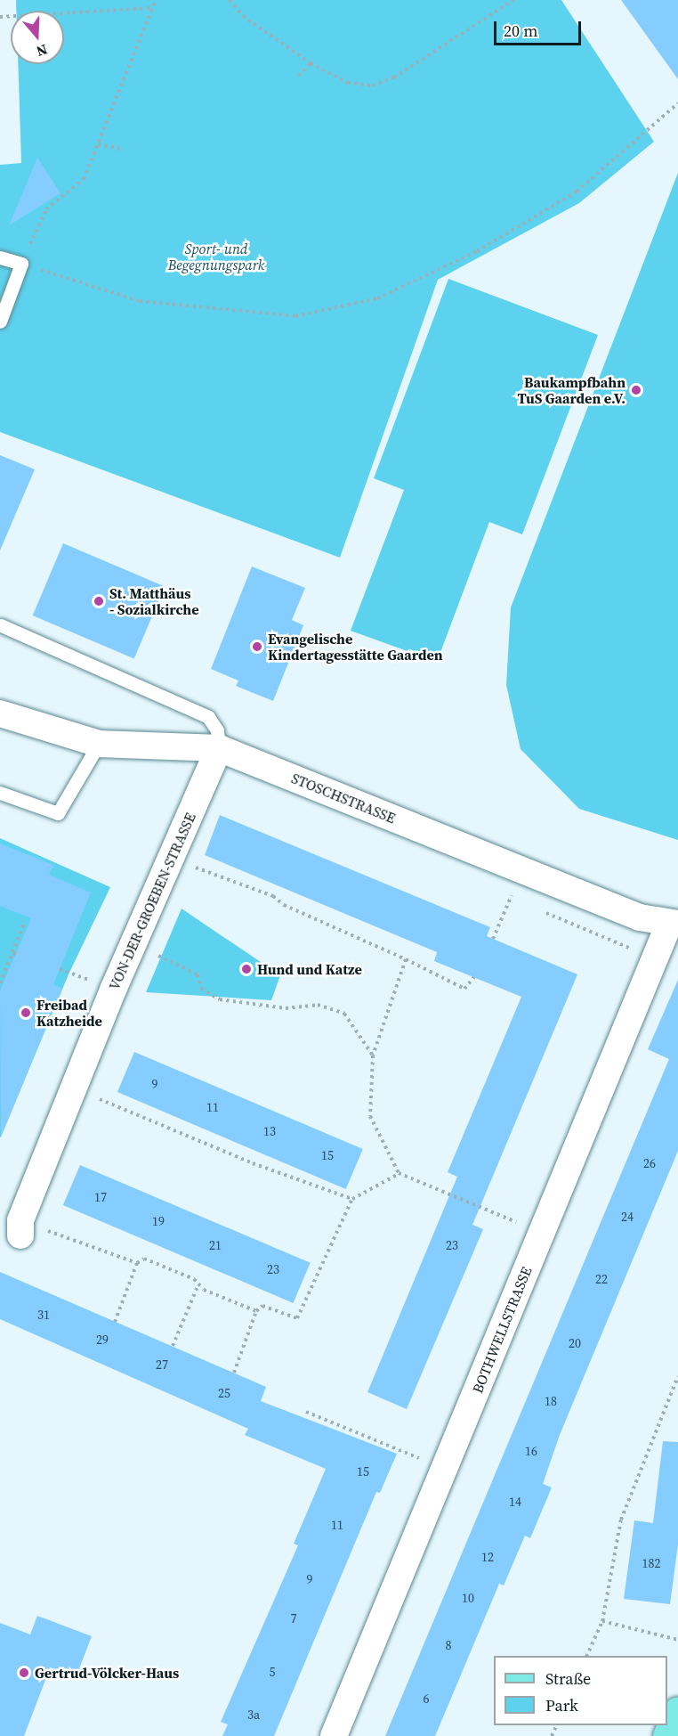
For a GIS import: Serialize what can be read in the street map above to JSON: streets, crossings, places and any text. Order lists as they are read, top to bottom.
{
  "streets": {
    "street": ["STOSCHSTRASSE", "VON-DER-GROEBEN-STRASSE", "BOTHWELLSTRASSE"]
  },
  "crossings": [
    ["STOSCHSTRASSE", "VON-DER-GROEBEN-STRASSE"],
    ["STOSCHSTRASSE", "BOTHWELLSTRASSE"]
  ],
  "parks": ["Sport- und Begegnungspark"],
  "places": [
    "Baukampfbahn TuS Gaarden e.V.",
    "St. Matthäus - Sozialkirche",
    "Evangelische Kindertagesstätte Gaarden",
    "Hund und Katze",
    "Freibad Katzheide",
    "Gertrud-Völcker-Haus"
  ],
  "house_numbers": [
    "9",
    "11",
    "13",
    "15",
    "26",
    "17",
    "24",
    "19",
    "21",
    "23",
    "23",
    "22",
    "31",
    "29",
    "20",
    "27",
    "25",
    "18",
    "16",
    "15",
    "14",
    "11",
    "12",
    "182",
    "9",
    "10",
    "7",
    "8",
    "5",
    "6",
    "3a"
  ],
  "legend": ["Straße", "Park"],
  "scale_bar": "20 m",
  "north": "bottom"
}
